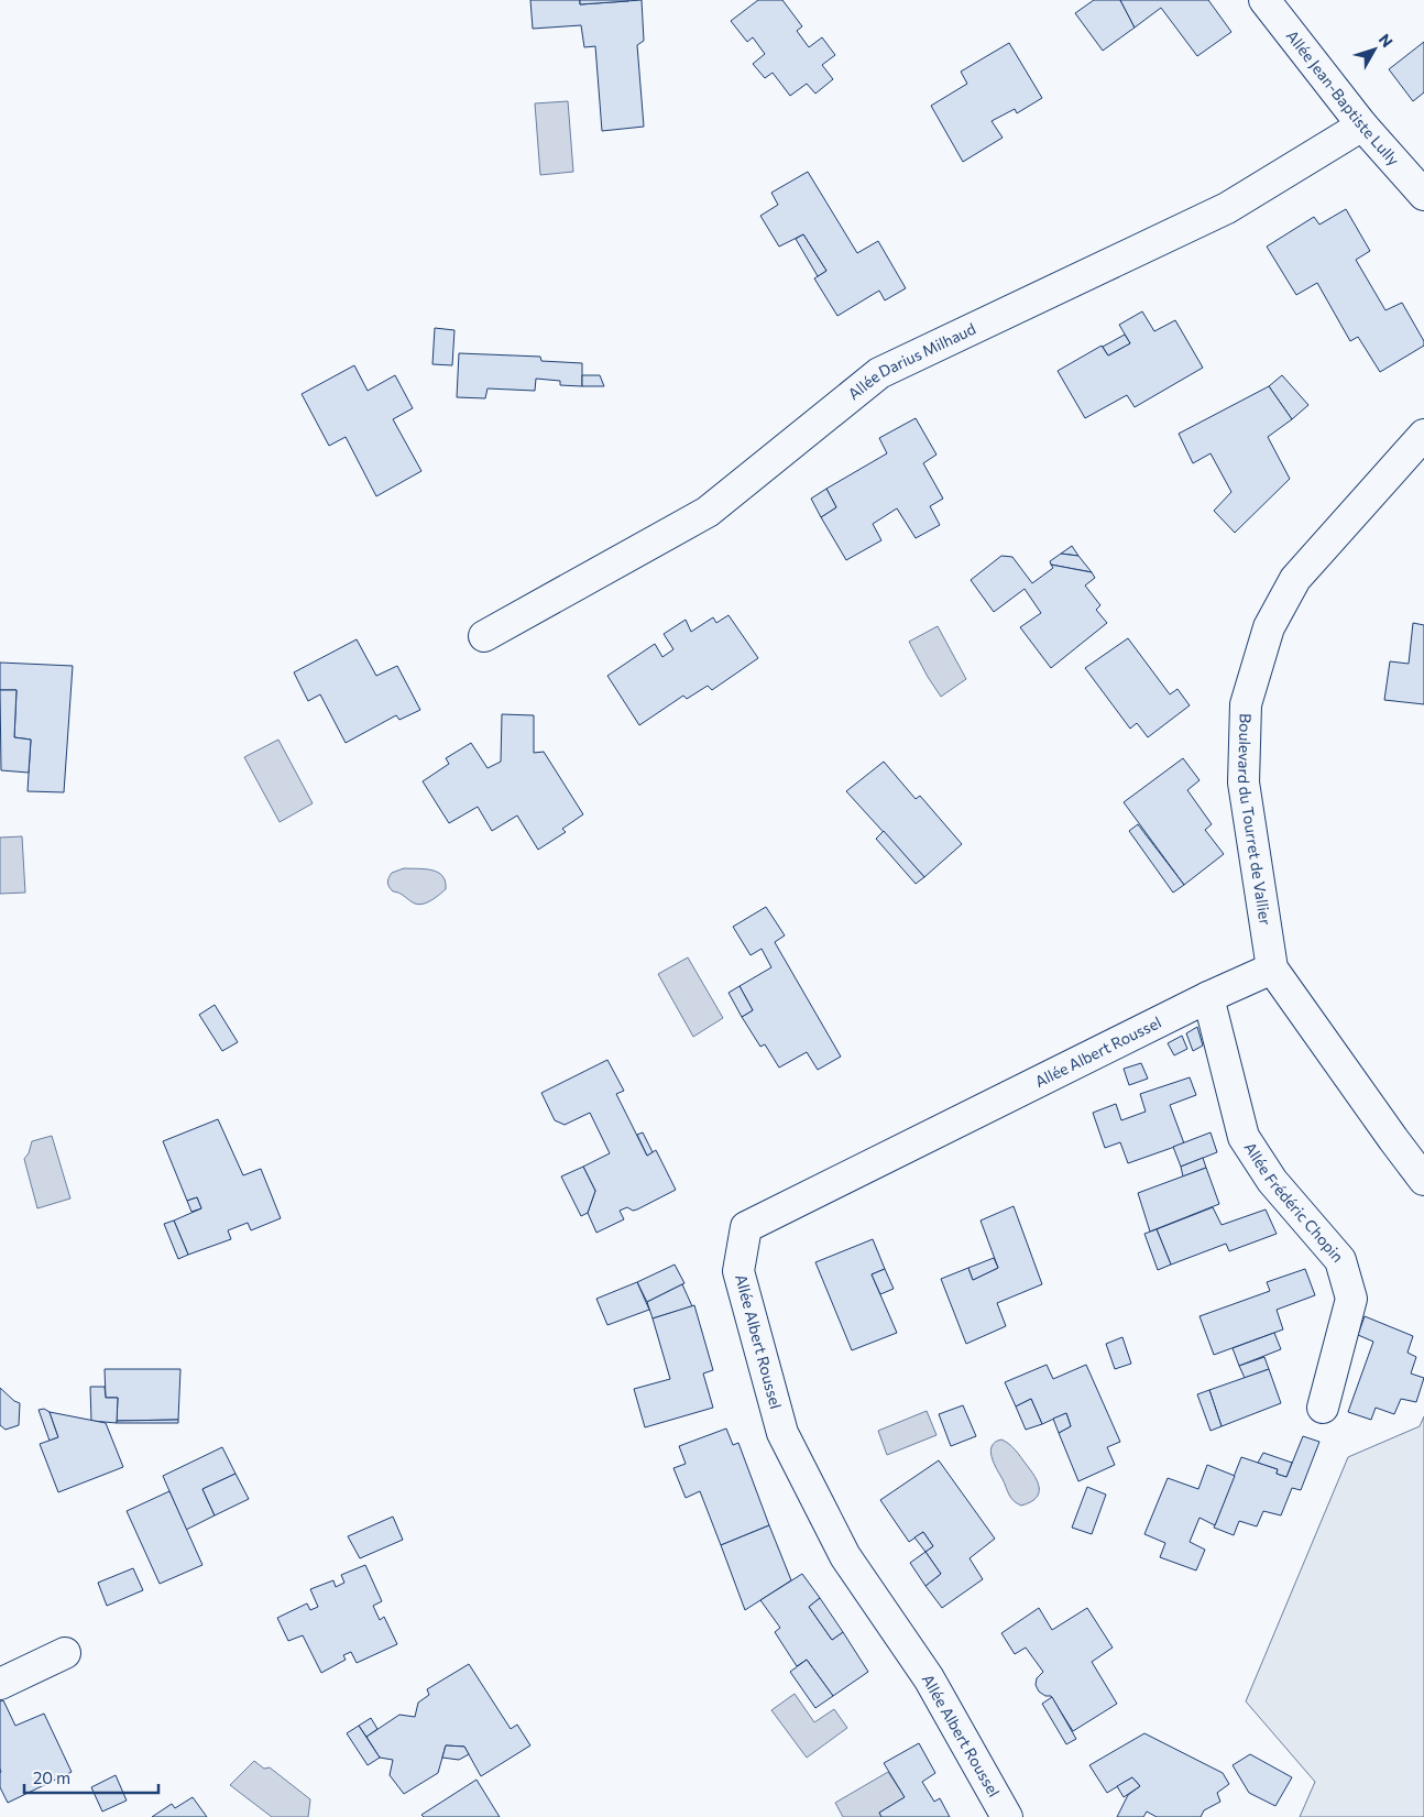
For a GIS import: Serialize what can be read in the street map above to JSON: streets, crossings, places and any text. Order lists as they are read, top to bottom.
{
  "streets": {
    "street": [
      "Allée Jean-Baptiste Lully",
      "Allée Darius Milhaud",
      "Boulevard du Tourret de Vallier",
      "Allée Albert Roussel",
      "Allée Frédéric Chopin"
    ]
  },
  "crossings": [
    ["Allée Jean-Baptiste Lully", "Allée Darius Milhaud"],
    ["Boulevard du Tourret de Vallier", "Allée Albert Roussel"],
    ["Allée Albert Roussel", "Allée Frédéric Chopin"]
  ],
  "scale_bar": "20 m",
  "north": "top right"
}
